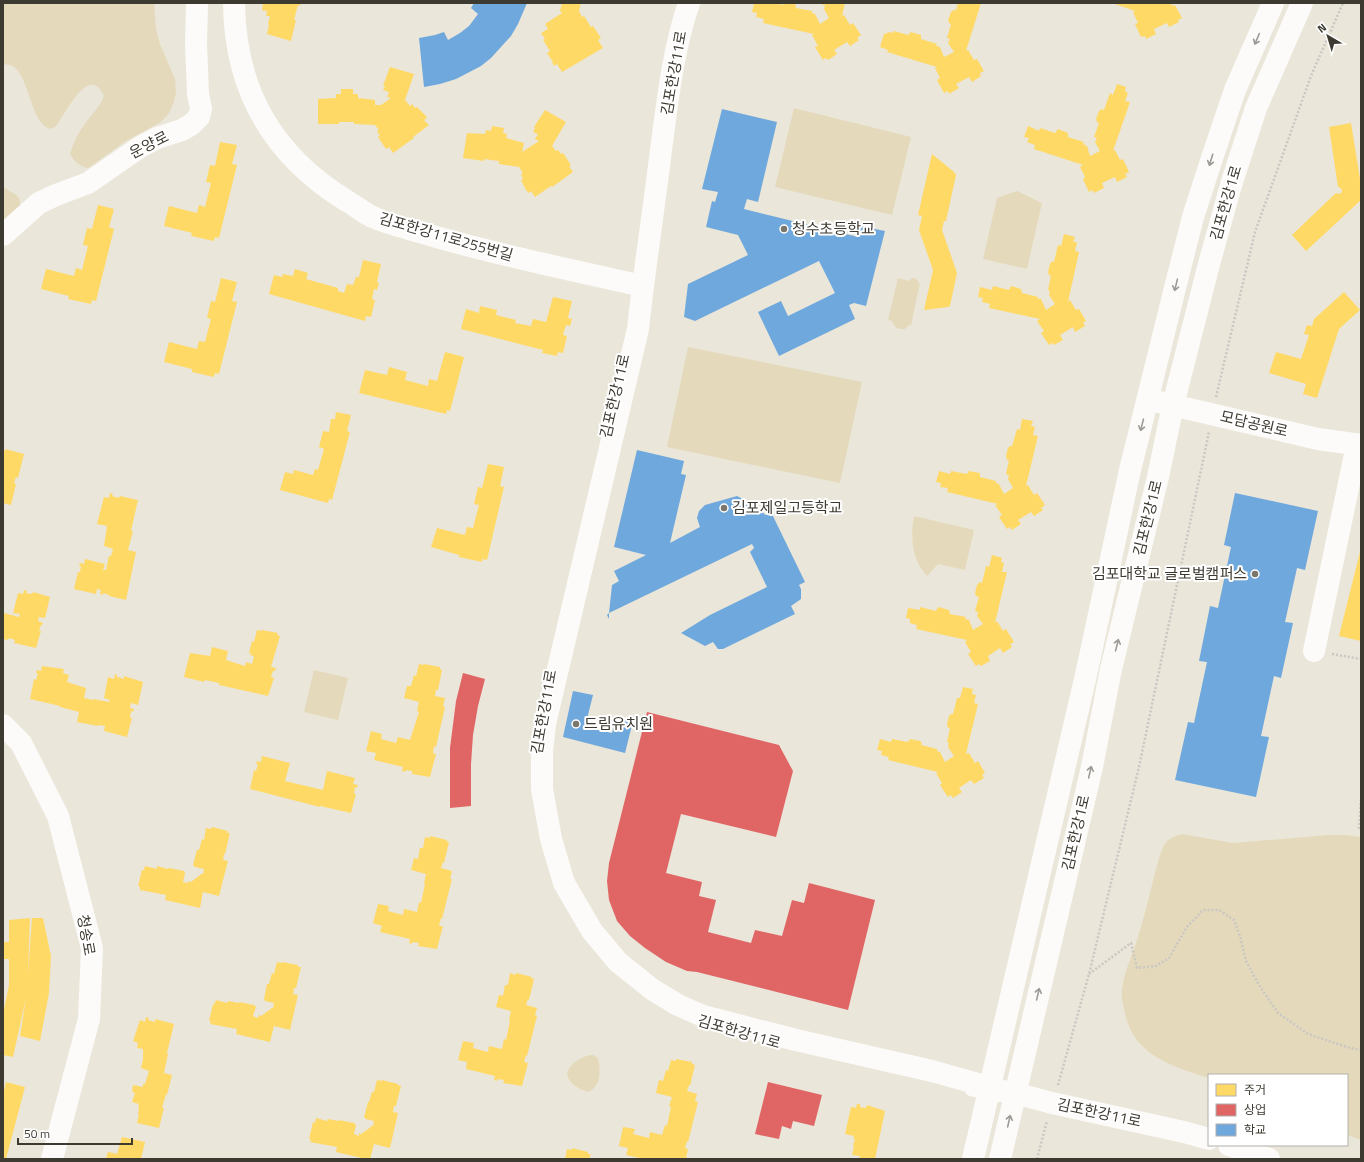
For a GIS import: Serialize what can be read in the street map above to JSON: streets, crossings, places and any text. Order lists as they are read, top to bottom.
{
  "streets": {
    "street": [
      "김포한강11로",
      "운양로",
      "김포한강1로",
      "김포한강11로255번길",
      "모담공원로",
      "청송로"
    ]
  },
  "crossings": [
    ["김포한강11로", "김포한강1로"],
    ["김포한강11로", "김포한강11로255번길"],
    ["김포한강1로", "모담공원로"]
  ],
  "places": [
    "청수초등학교",
    "김포제일고등학교",
    "김포대학교 글로벌캠퍼스",
    "드림유치원"
  ],
  "legend": ["주거", "상업", "학교"],
  "scale_bar": "50 m",
  "north": "top left"
}
